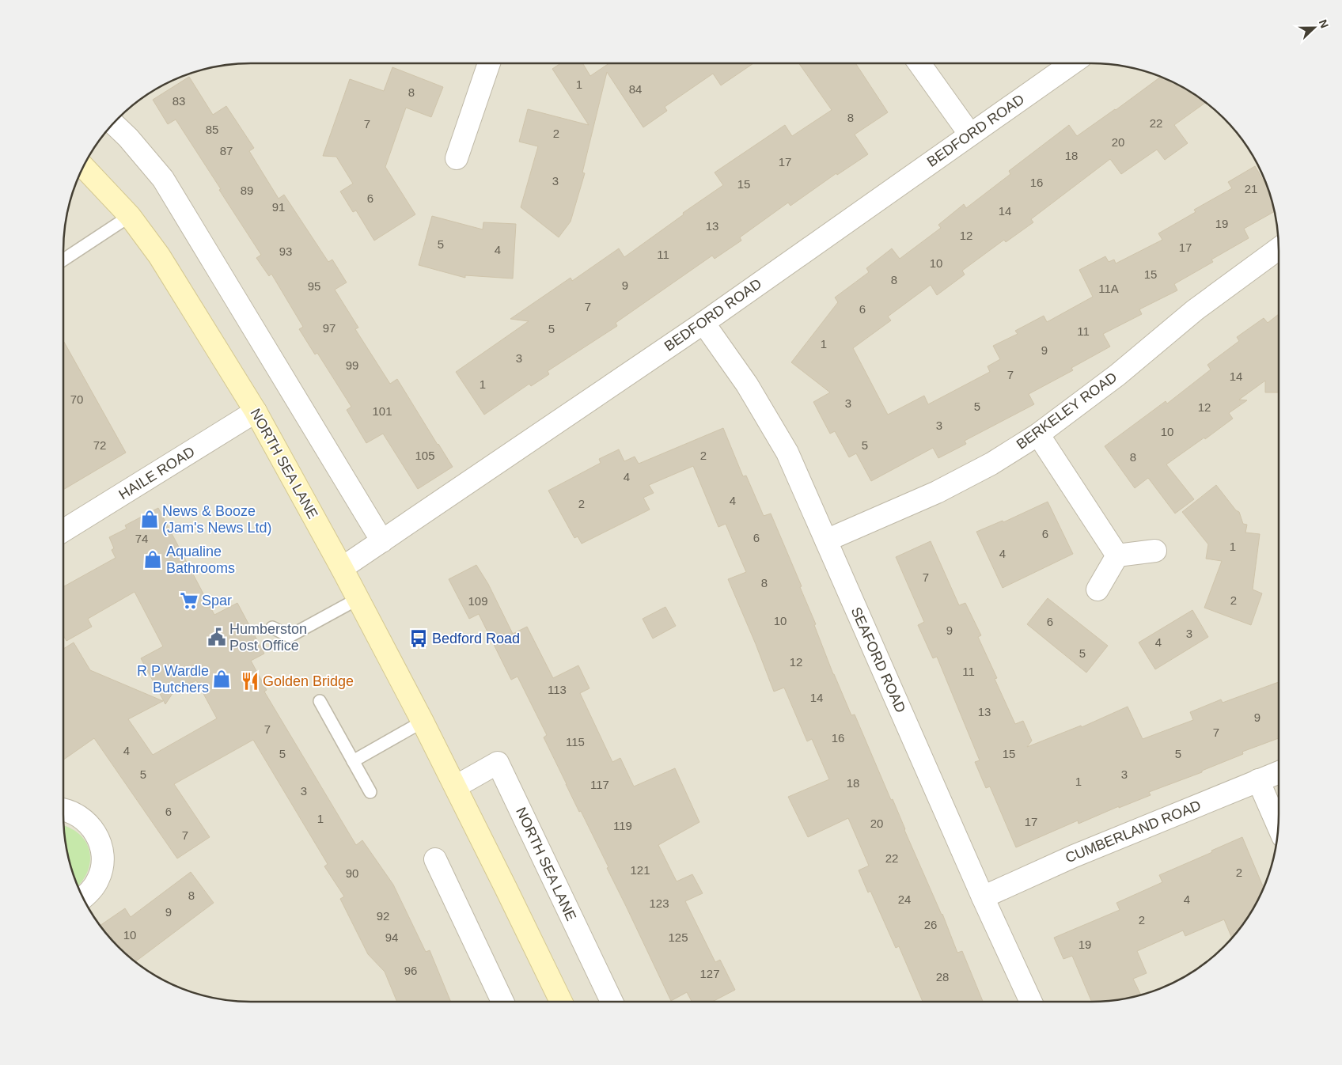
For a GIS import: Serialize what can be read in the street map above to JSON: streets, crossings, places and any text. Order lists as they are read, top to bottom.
{
  "streets": {
    "street": [
      "BEDFORD ROAD",
      "BERKELEY ROAD",
      "NORTH SEA LANE",
      "HAILE ROAD",
      "SEAFORD ROAD",
      "CUMBERLAND ROAD"
    ]
  },
  "crossings": [
    ["BEDFORD ROAD", "NORTH SEA LANE"],
    ["BEDFORD ROAD", "SEAFORD ROAD"],
    ["BERKELEY ROAD", "SEAFORD ROAD"],
    ["NORTH SEA LANE", "HAILE ROAD"],
    ["SEAFORD ROAD", "CUMBERLAND ROAD"]
  ],
  "places": {
    "shop": ["News & Booze (Jam's News Ltd)", "Aqualine Bathrooms", "R P Wardle Butchers"],
    "supermarket": ["Spar"],
    "public building": ["Humberston Post Office"],
    "bus stop": ["Bedford Road"],
    "restaurant": ["Golden Bridge"]
  },
  "house_numbers": [
    "1",
    "84",
    "8",
    "83",
    "8",
    "22",
    "7",
    "85",
    "2",
    "20",
    "87",
    "18",
    "17",
    "3",
    "16",
    "15",
    "21",
    "89",
    "6",
    "91",
    "14",
    "19",
    "13",
    "12",
    "5",
    "17",
    "4",
    "93",
    "11",
    "10",
    "15",
    "8",
    "9",
    "95",
    "11A",
    "7",
    "6",
    "97",
    "5",
    "11",
    "1",
    "9",
    "3",
    "99",
    "7",
    "14",
    "1",
    "70",
    "3",
    "5",
    "12",
    "101",
    "3",
    "10",
    "72",
    "5",
    "105",
    "2",
    "8",
    "4",
    "4",
    "2",
    "6",
    "6",
    "74",
    "1",
    "4",
    "7",
    "8",
    "2",
    "109",
    "10",
    "6",
    "9",
    "3",
    "4",
    "5",
    "12",
    "11",
    "113",
    "14",
    "13",
    "9",
    "7",
    "7",
    "16",
    "115",
    "4",
    "5",
    "15",
    "5",
    "5",
    "3",
    "1",
    "18",
    "117",
    "3",
    "6",
    "1",
    "17",
    "20",
    "119",
    "7",
    "22",
    "121",
    "2",
    "90",
    "8",
    "24",
    "4",
    "123",
    "9",
    "92",
    "2",
    "26",
    "10",
    "94",
    "125",
    "19",
    "96",
    "127",
    "28"
  ],
  "north": "right"
}
